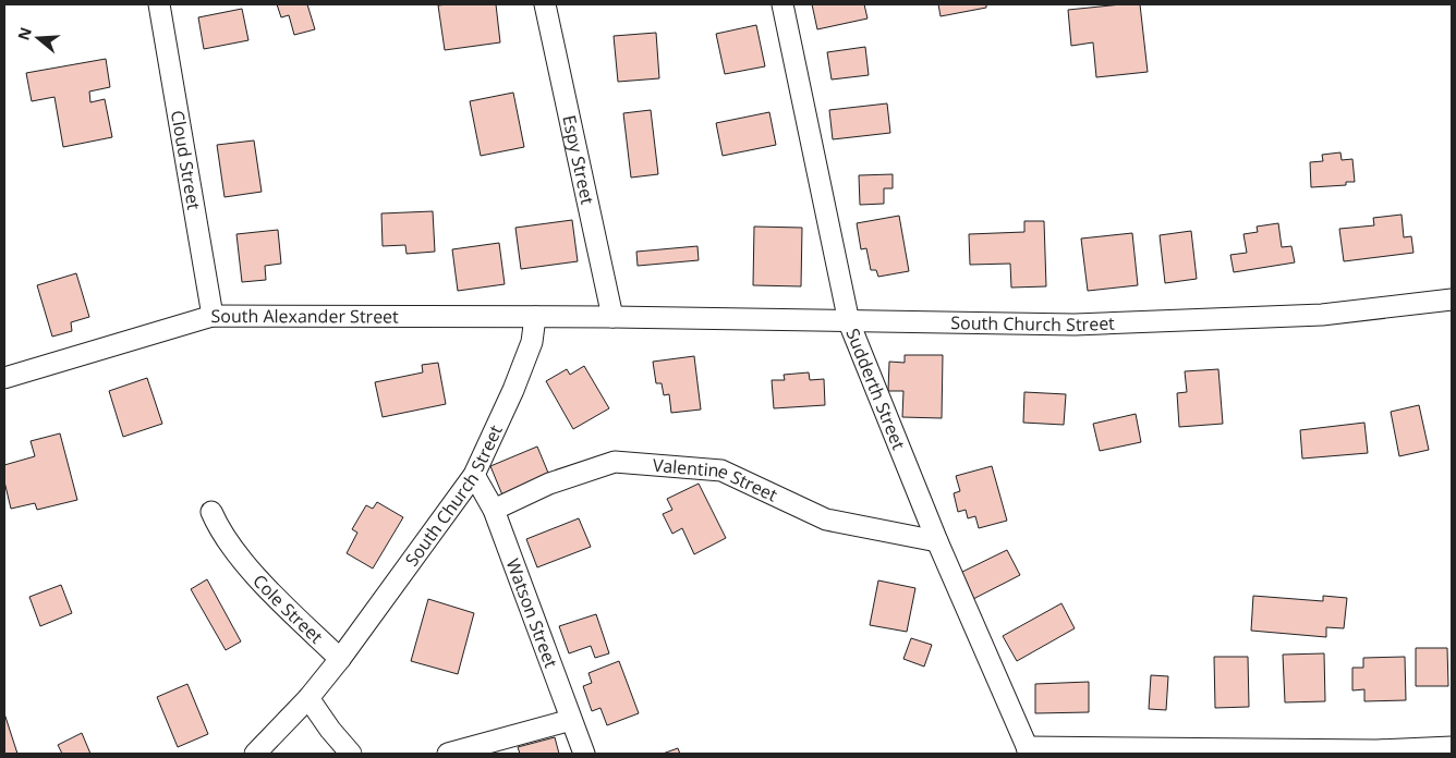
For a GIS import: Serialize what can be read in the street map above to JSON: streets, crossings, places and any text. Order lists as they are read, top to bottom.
{
  "streets": {
    "street": [
      "Cloud Street",
      "Espy Street",
      "South Alexander Street",
      "South Church Street",
      "Sudderth Street",
      "Valentine Street",
      "Cole Street",
      "Watson Street"
    ]
  },
  "crossings": [
    ["Cloud Street", "South Alexander Street"],
    ["Espy Street", "South Alexander Street"],
    ["Espy Street", "South Church Street"],
    ["South Alexander Street", "South Church Street"],
    ["South Church Street", "Sudderth Street"],
    ["South Church Street", "Cole Street"],
    ["South Church Street", "Watson Street"],
    ["Sudderth Street", "Valentine Street"],
    ["Valentine Street", "Watson Street"]
  ],
  "north": "left"
}
